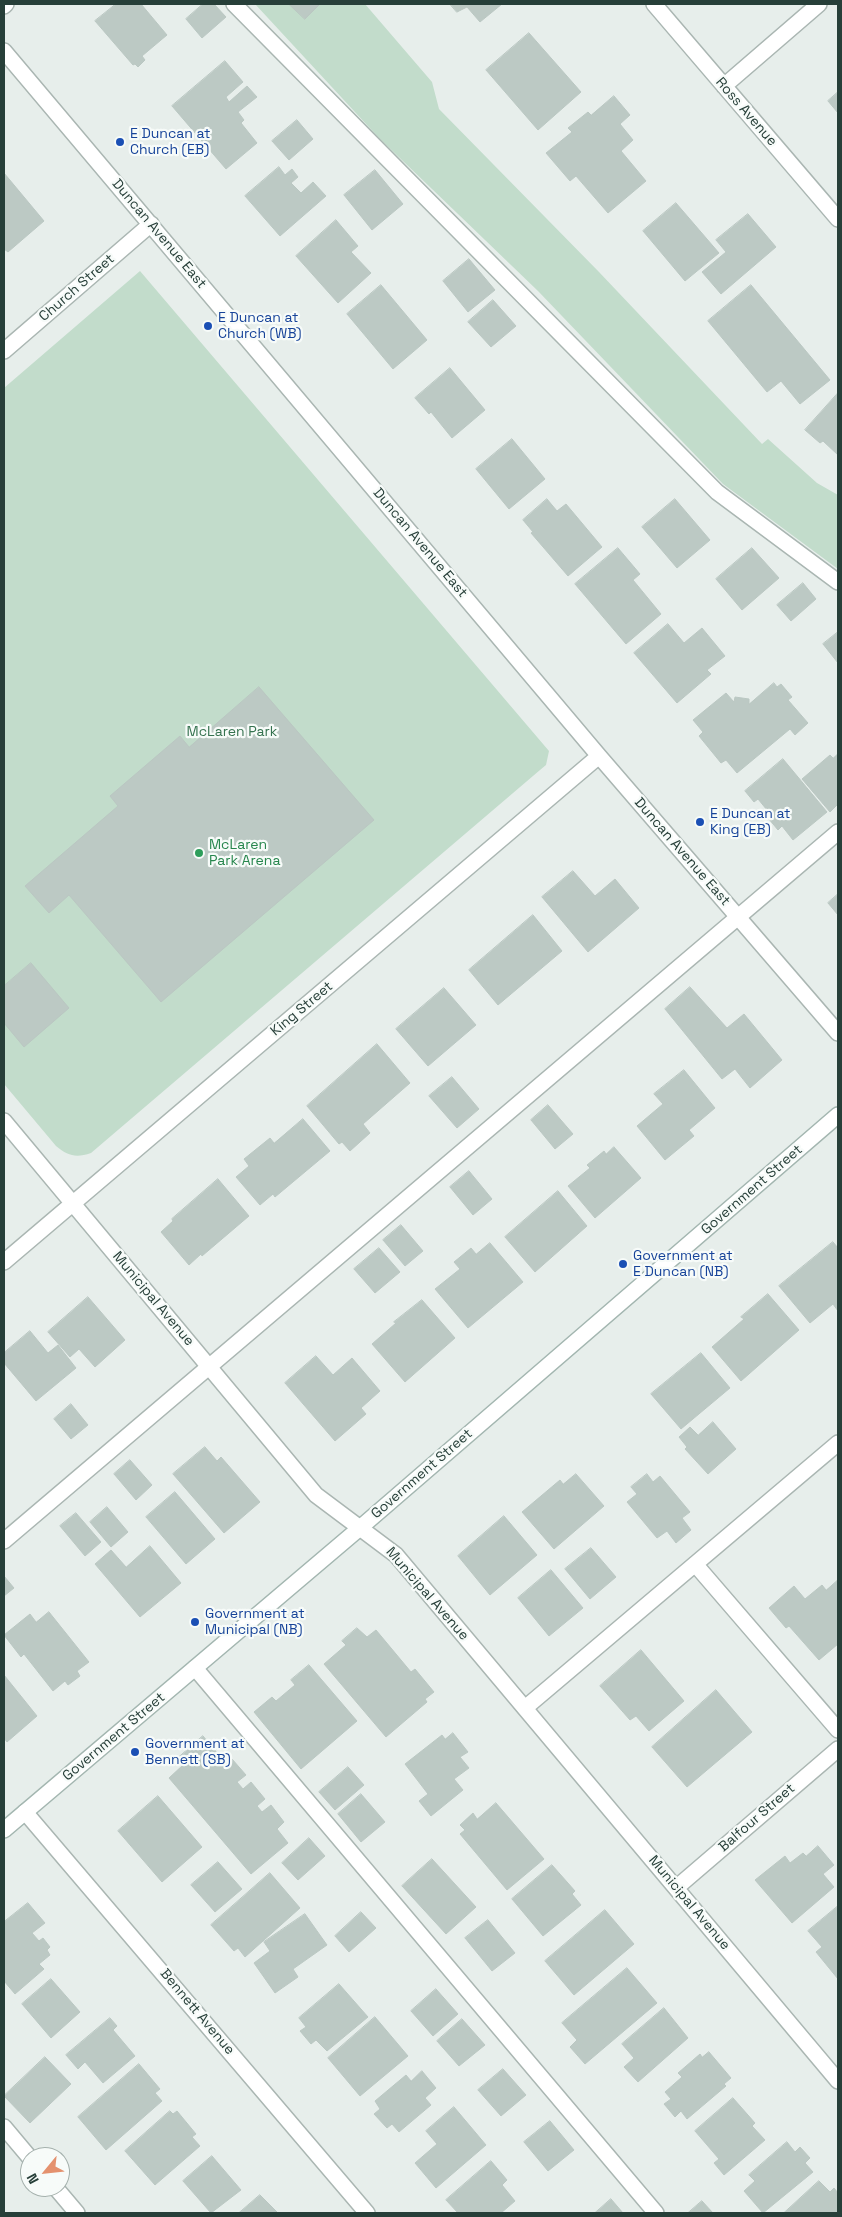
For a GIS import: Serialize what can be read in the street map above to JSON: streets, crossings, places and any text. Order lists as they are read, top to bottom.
{
  "streets": {
    "street": [
      "Ross Avenue",
      "Duncan Avenue East",
      "Church Street",
      "King Street",
      "Government Street",
      "Municipal Avenue",
      "Balfour Street",
      "Bennett Avenue"
    ]
  },
  "crossings": [
    ["Duncan Avenue East", "Church Street"],
    ["Duncan Avenue East", "King Street"],
    ["King Street", "Municipal Avenue"],
    ["Government Street", "Municipal Avenue"],
    ["Government Street", "Bennett Avenue"],
    ["Municipal Avenue", "Balfour Street"]
  ],
  "parks": ["McLaren Park"],
  "places": [
    "E Duncan at Church (EB)",
    "E Duncan at Church (WB)",
    "E Duncan at King (EB)",
    "McLaren Park Arena",
    "Government at E Duncan (NB)",
    "Government at Municipal (NB)",
    "Government at Bennett (SB)"
  ],
  "north": "bottom left"
}
